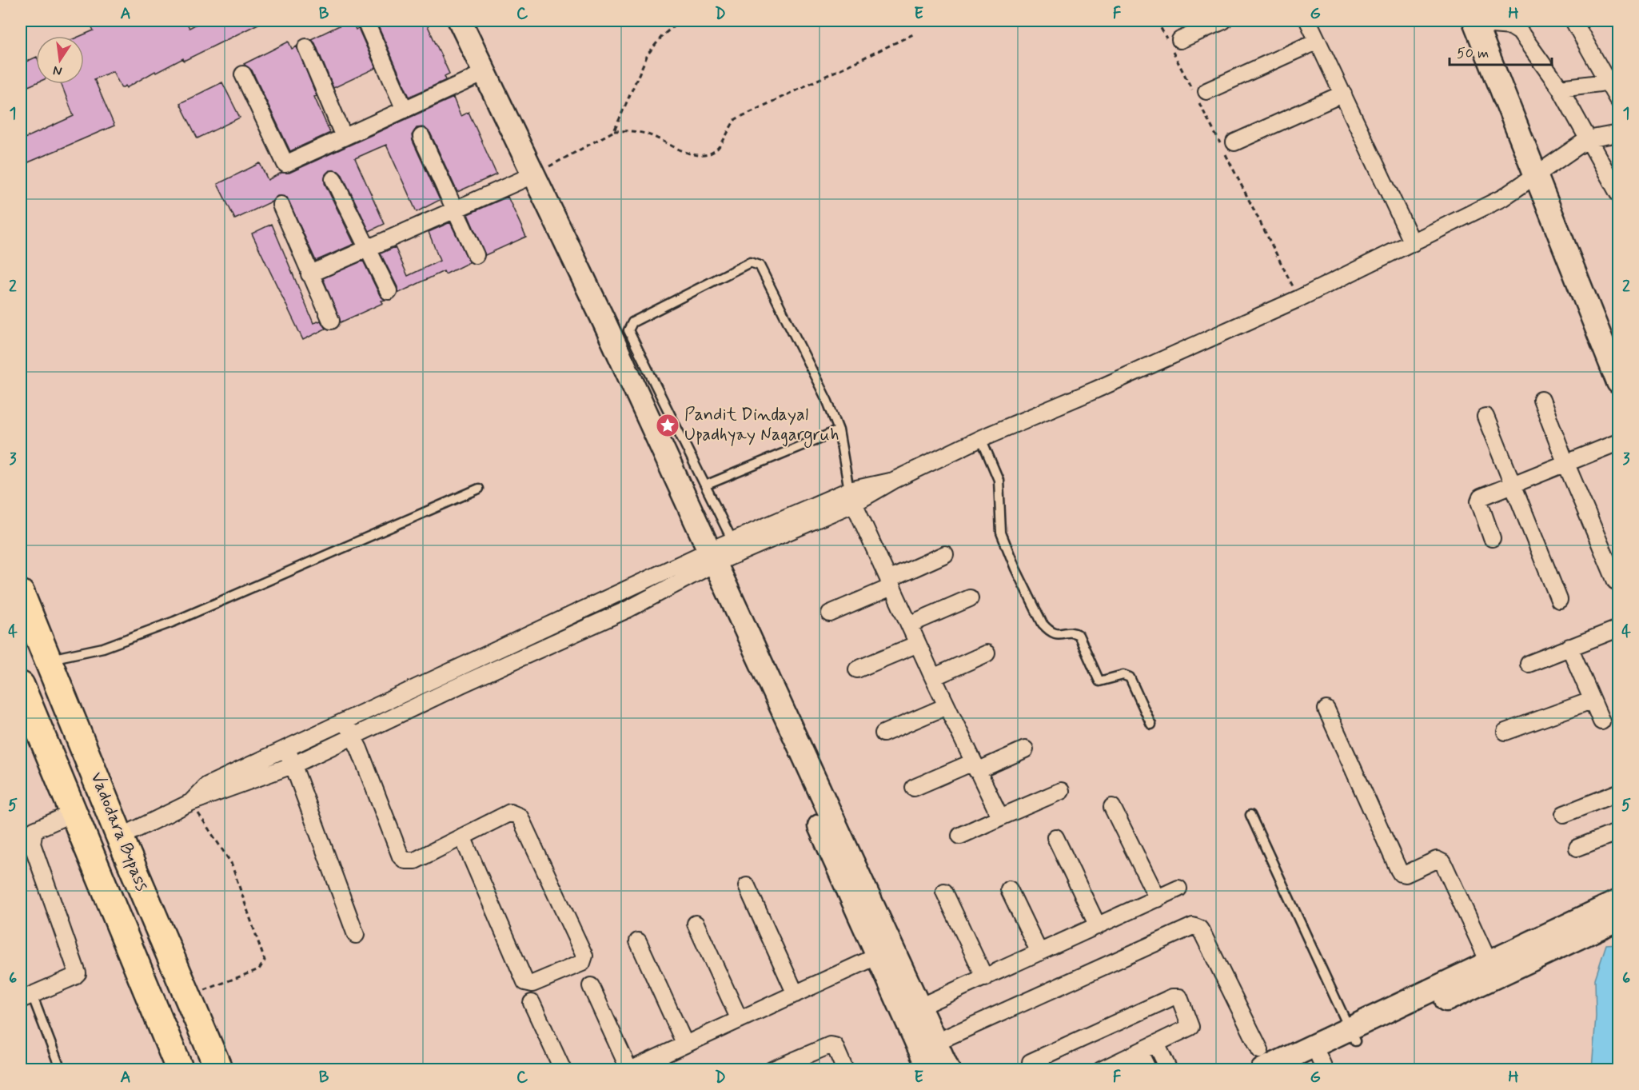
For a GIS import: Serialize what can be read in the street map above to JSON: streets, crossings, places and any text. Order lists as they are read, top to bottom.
{
  "streets": {
    "highway": ["Vadodara Bypass"]
  },
  "places": {
    "place": ["Pandit Dindayal Upadhyay Nagargruh"]
  },
  "scale_bar": "50 m",
  "north": "bottom",
  "grid": {
    "columns": [
      "A",
      "B",
      "C",
      "D",
      "E",
      "F",
      "G",
      "H"
    ],
    "rows": [
      "1",
      "2",
      "3",
      "4",
      "5",
      "6"
    ]
  }
}
